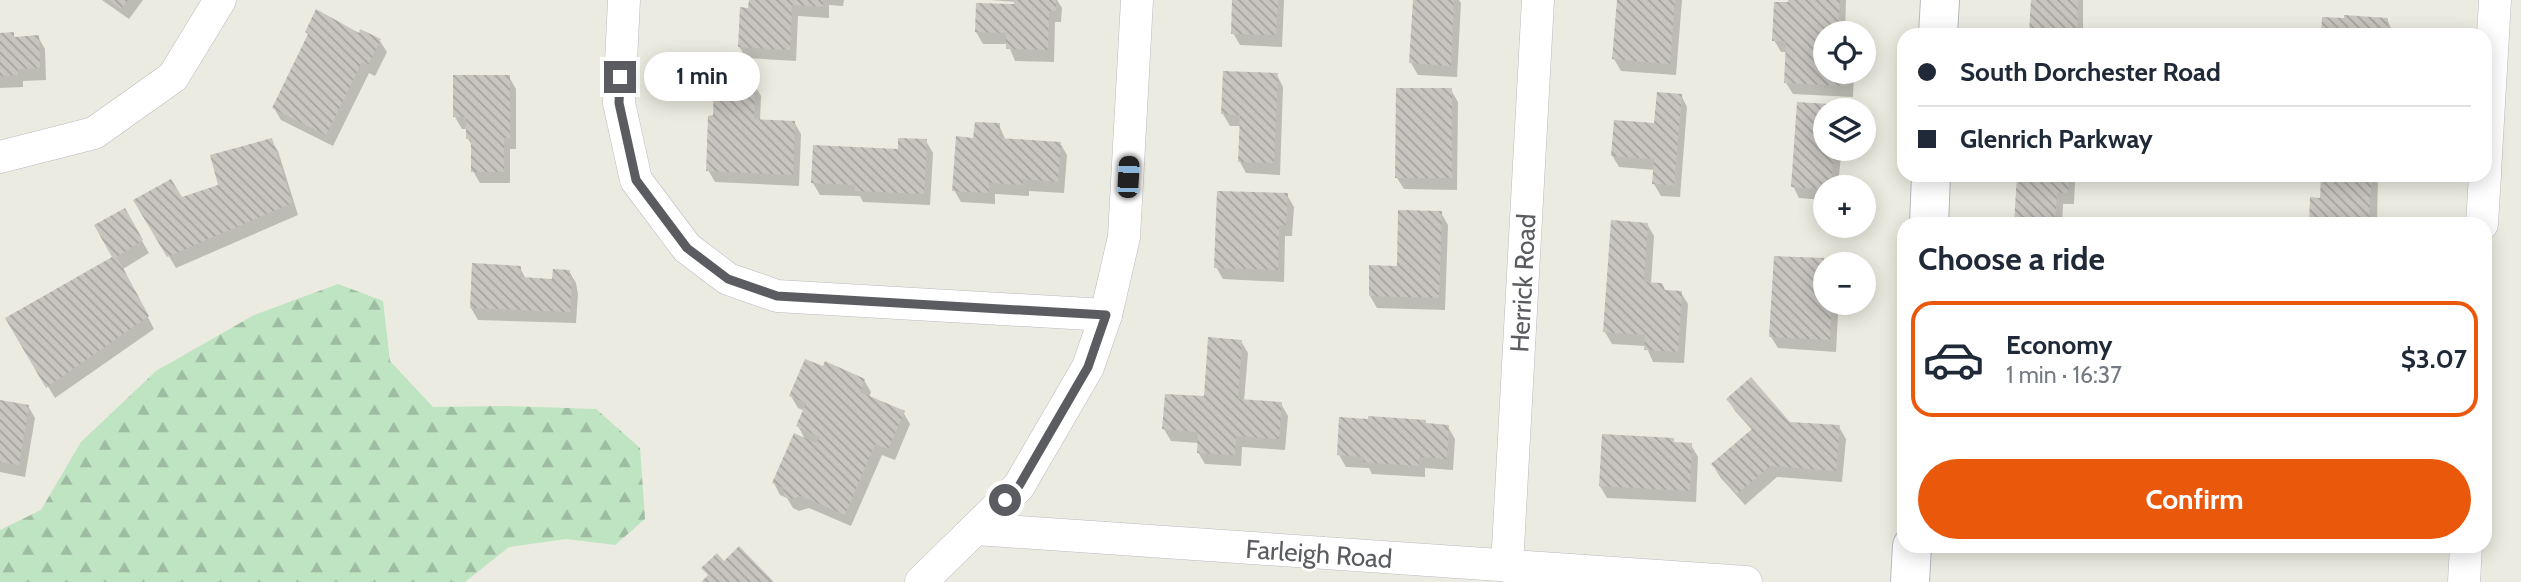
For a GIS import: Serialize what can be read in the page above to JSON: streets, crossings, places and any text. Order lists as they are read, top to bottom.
{
  "streets": {
    "street": ["Herrick Road", "Farleigh Road"]
  },
  "crossings": [
    ["Herrick Road", "Farleigh Road"]
  ],
  "page": {
    "map_buttons": ["+", "−"],
    "banner": ["South Dorchester Road", "Glenrich Parkway"],
    "bubble": "1 min",
    "heading": "Choose a ride",
    "list": [
      {
        "name": "Economy",
        "note": "1 min · 16:37",
        "value": "$3.07"
      }
    ],
    "buttons": "Confirm"
  }
}
